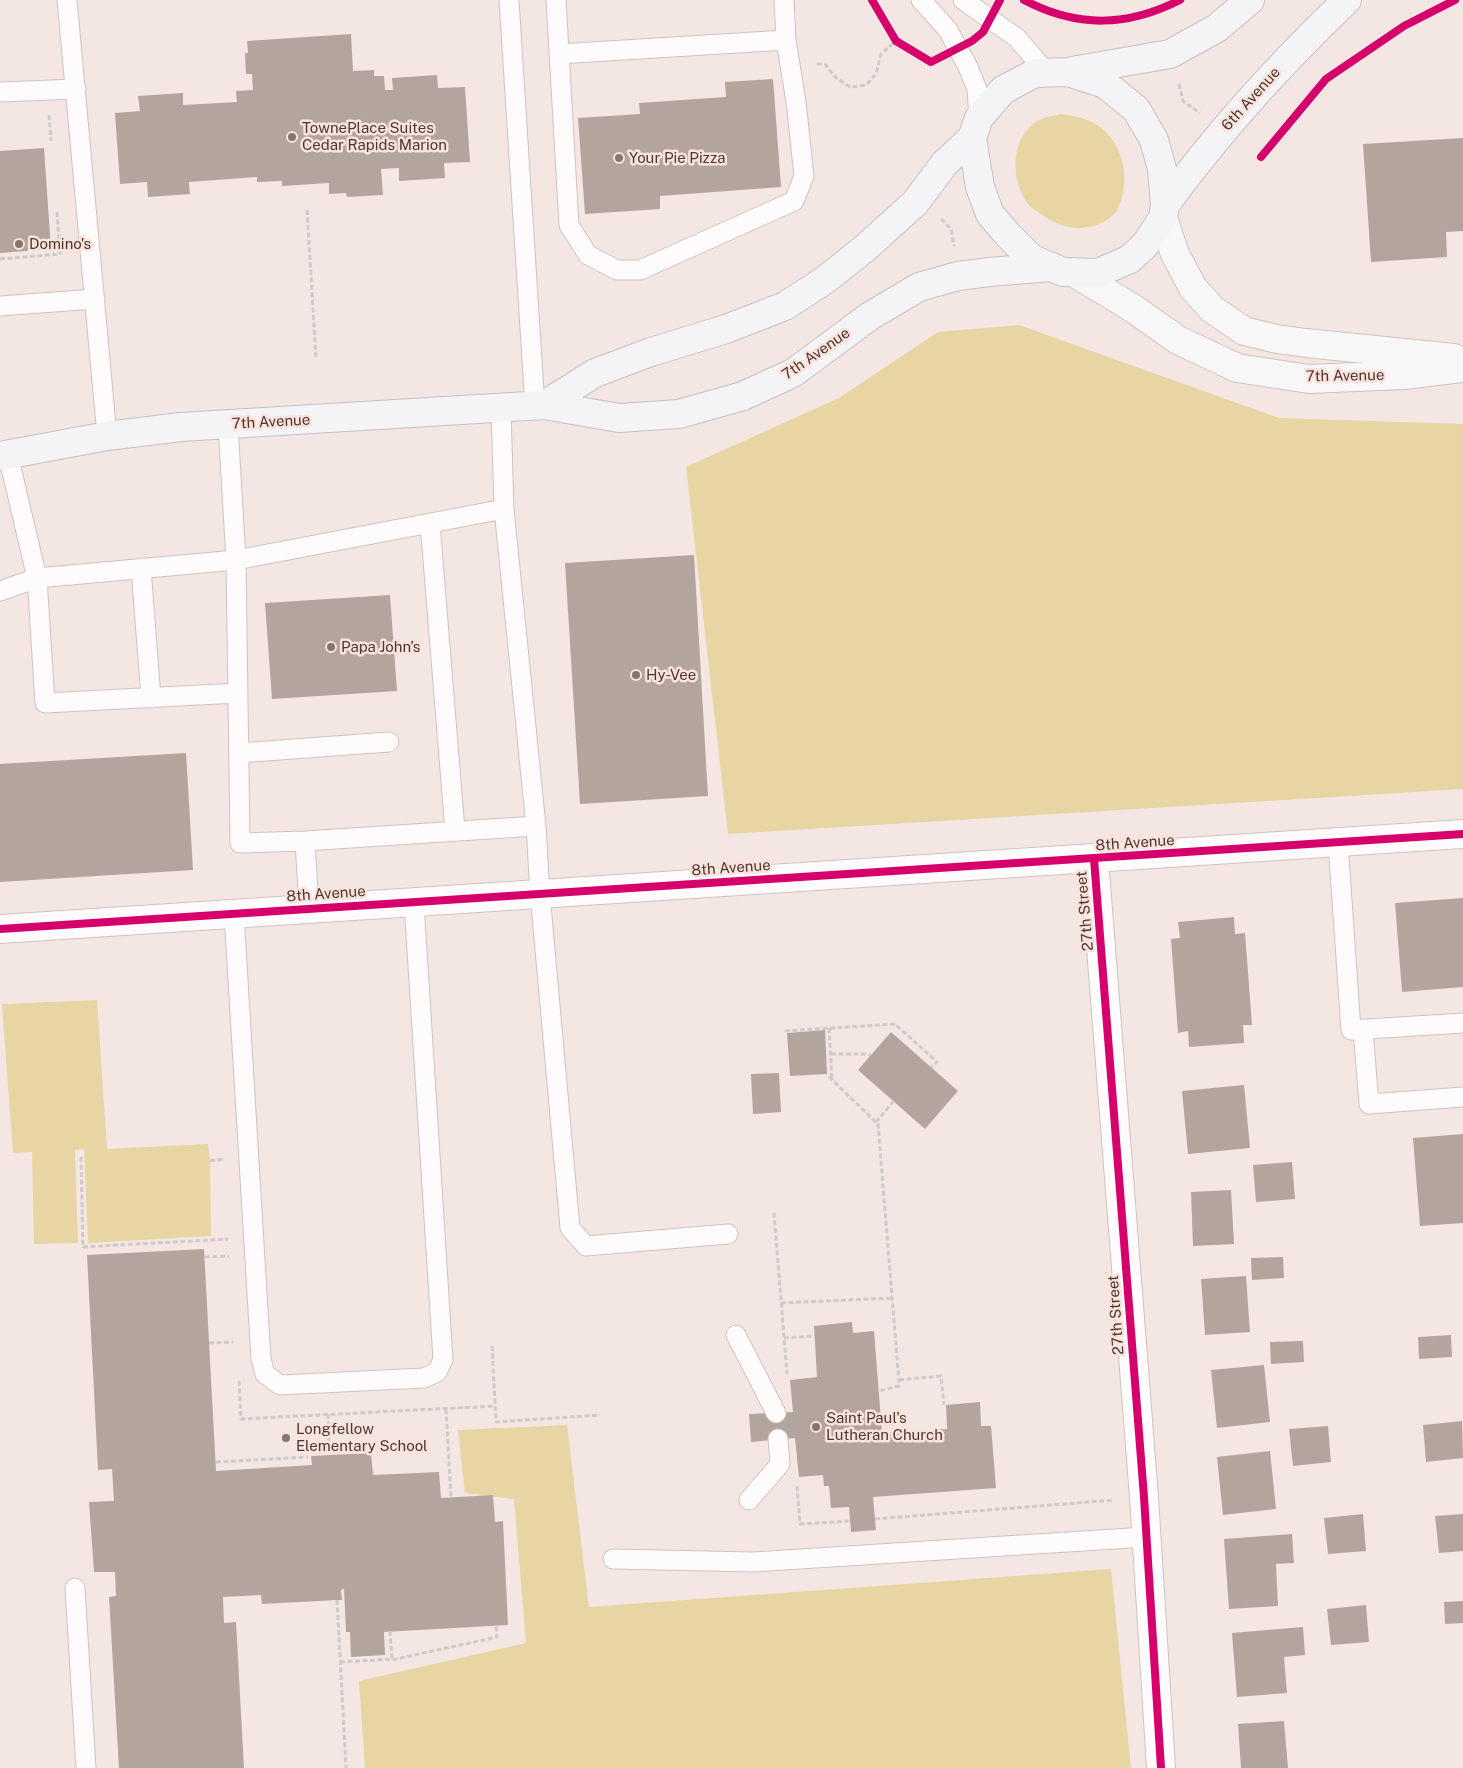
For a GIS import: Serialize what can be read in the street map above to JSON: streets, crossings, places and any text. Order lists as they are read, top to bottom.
{
  "streets": {
    "main road": ["6th Avenue", "7th Avenue"],
    "street": ["8th Avenue", "27th Street"]
  },
  "crossings": [
    ["6th Avenue", "7th Avenue"],
    ["8th Avenue", "27th Street"]
  ],
  "places": [
    "TownePlace Suites Cedar Rapids Marion",
    "Your Pie Pizza",
    "Domino's",
    "Papa John's",
    "Hy-Vee",
    "Saint Paul's Lutheran Church",
    "Longfellow Elementary School"
  ]
}
